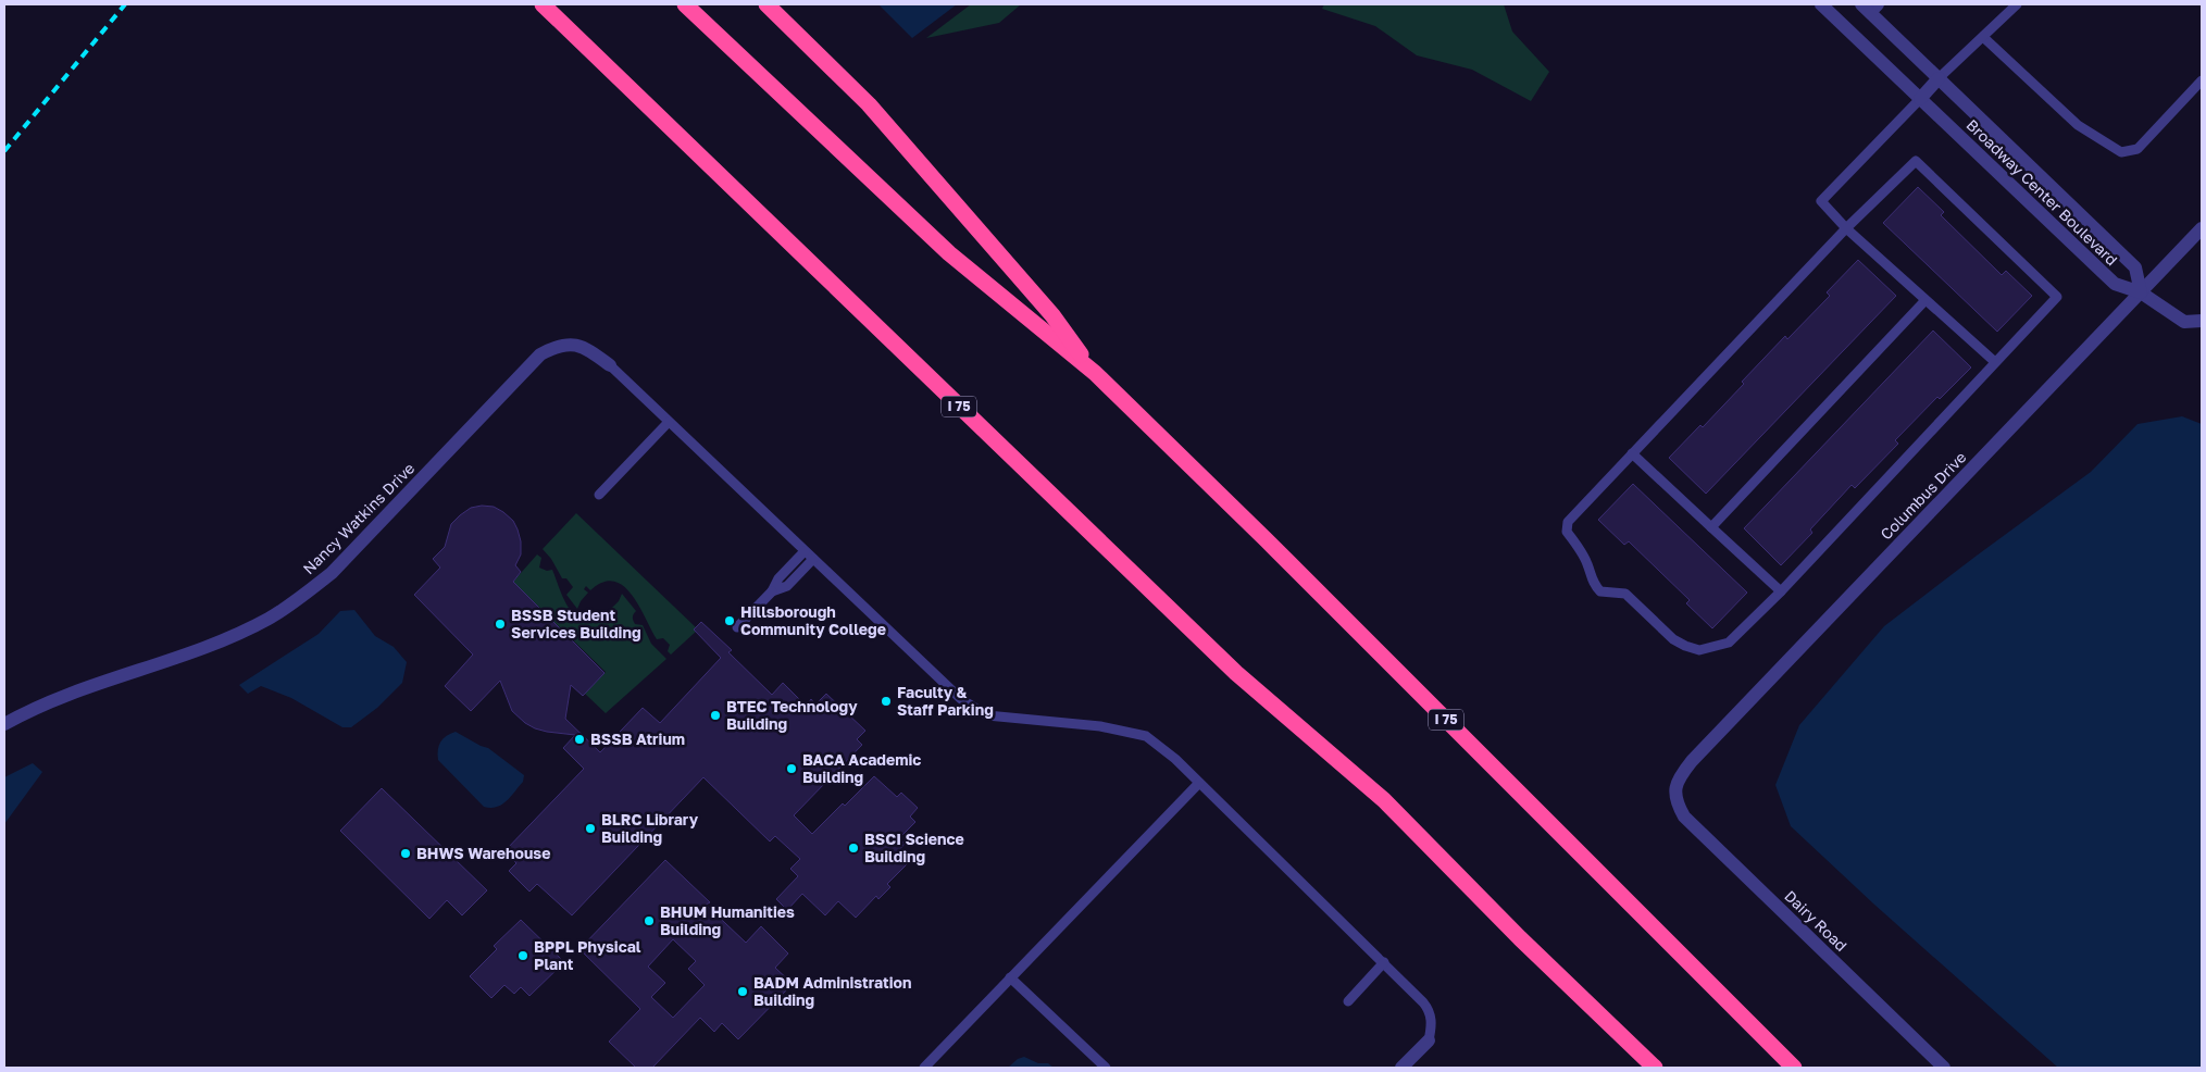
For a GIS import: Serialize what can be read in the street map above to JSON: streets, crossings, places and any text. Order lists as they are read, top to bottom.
{
  "streets": {
    "highway": ["I 75"],
    "street": [
      "Broadway Center Boulevard",
      "Columbus Drive",
      "Nancy Watkins Drive",
      "Dairy Road"
    ]
  },
  "crossings": [
    ["Broadway Center Boulevard", "Columbus Drive"],
    ["Columbus Drive", "Dairy Road"]
  ],
  "places": [
    "Hillsborough Community College",
    "BSSB Student Services Building",
    "Faculty & Staff Parking",
    "BTEC Technology Building",
    "BSSB Atrium",
    "BACA Academic Building",
    "BLRC Library Building",
    "BSCI Science Building",
    "BHWS Warehouse",
    "BHUM Humanities Building",
    "BPPL Physical Plant",
    "BADM Administration Building"
  ]
}
